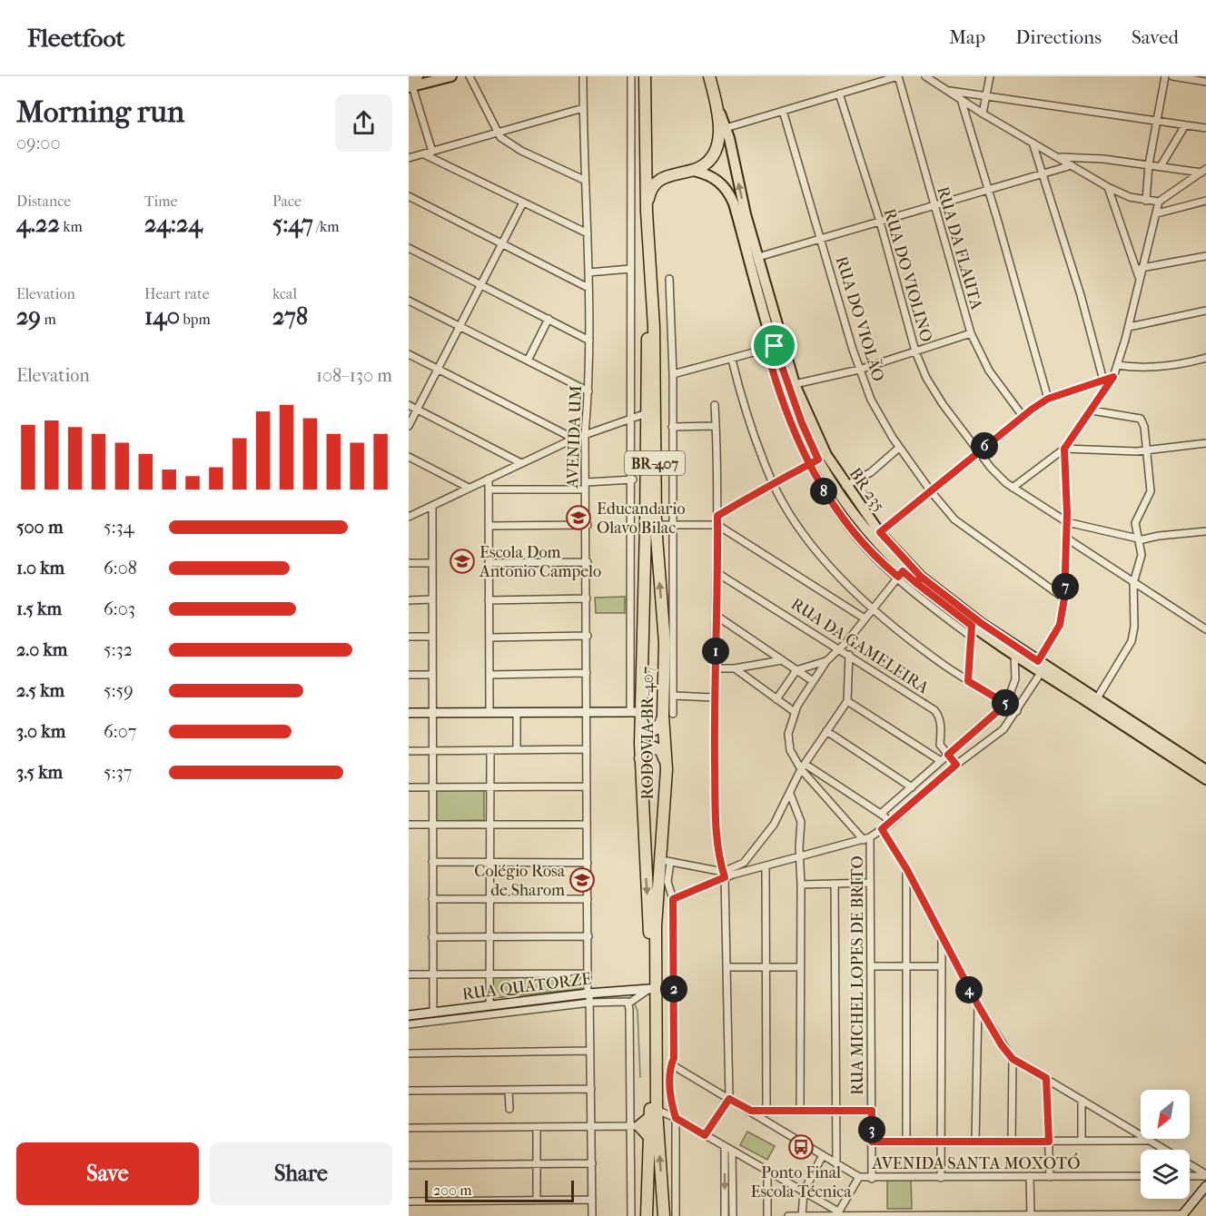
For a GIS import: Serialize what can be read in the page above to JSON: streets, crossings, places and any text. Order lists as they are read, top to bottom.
{
  "streets": {
    "highway": ["BR-407", "RODOVIA BR-407"],
    "main road": ["BR-235"],
    "street": [
      "RUA DA FLAUTA",
      "RUA DO VIOLINO",
      "RUA DO VIOLÃO",
      "AVENIDA UM",
      "RUA DA GAMELEIRA",
      "RUA MICHEL LOPES DE BRITO",
      "RUA QUATORZE",
      "AVENIDA SANTA MOXOTÓ"
    ]
  },
  "crossings": [
    ["AVENIDA UM", "RUA QUATORZE"],
    ["BR-407", "RODOVIA BR-407"],
    ["RODOVIA BR-407", "RUA QUATORZE"],
    ["RUA MICHEL LOPES DE BRITO", "AVENIDA SANTA MOXOTÓ"]
  ],
  "places": {
    "school or university": ["Educandario Olavo Bilac", "Escola Dom Antonio Campelo", "Colégio Rosa de Sharom"],
    "bus stop": ["Ponto Final Escola Técnica"]
  },
  "scale_bar": "200 m",
  "north": "bottom left",
  "page": {
    "header": "Fleetfoot",
    "nav": ["Map", "Directions", "Saved"],
    "heading": ["Morning run", "09:00"],
    "stats": [
      ["Distance", "4.22 km"],
      ["Time", "24:24"],
      ["Pace", "5:47 /km"],
      ["Elevation", "29 m"],
      ["Heart rate", "140 bpm"],
      ["kcal", "278"]
    ],
    "chart": ["Elevation", "108–130 m"],
    "pins": [
      "6",
      "8",
      "7",
      "1",
      "5",
      "2",
      "4",
      "3"
    ],
    "list": [
      {
        "name": "500 m",
        "note": "5:34"
      },
      {
        "name": "1.0 km",
        "note": "6:08"
      },
      {
        "name": "1.5 km",
        "note": "6:03"
      },
      {
        "name": "2.0 km",
        "note": "5:32"
      },
      {
        "name": "2.5 km",
        "note": "5:59"
      },
      {
        "name": "3.0 km",
        "note": "6:07"
      },
      {
        "name": "3.5 km",
        "note": "5:37"
      }
    ],
    "buttons": ["Save", "Share"],
    "scale": "200 m"
  }
}
